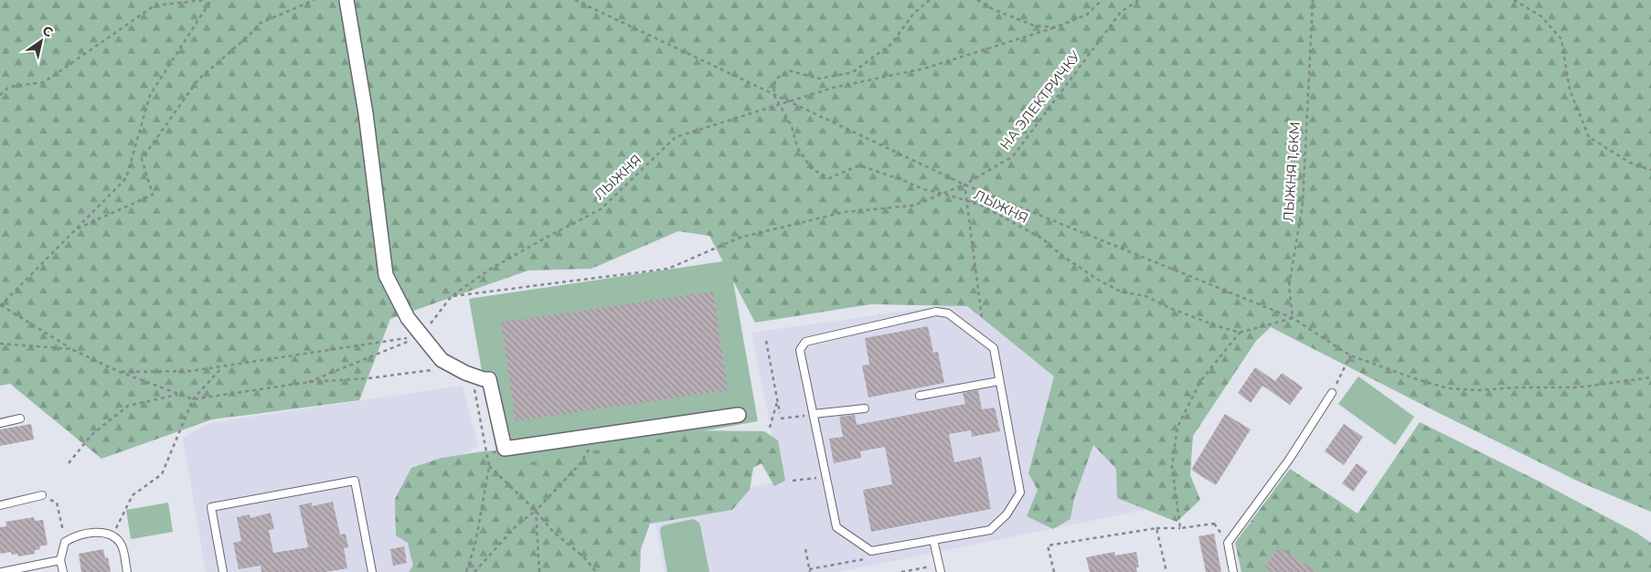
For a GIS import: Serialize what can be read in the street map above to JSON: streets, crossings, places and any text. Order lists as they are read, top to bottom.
{
  "streets": {
    "path": ["НА ЭЛЕКТРИЧКУ", "ЛЫЖНЯ 1,6КМ", "ЛЫЖНЯ"]
  },
  "crossings": [
    ["НА ЭЛЕКТРИЧКУ", "ЛЫЖНЯ"]
  ],
  "north": "top right"
}
